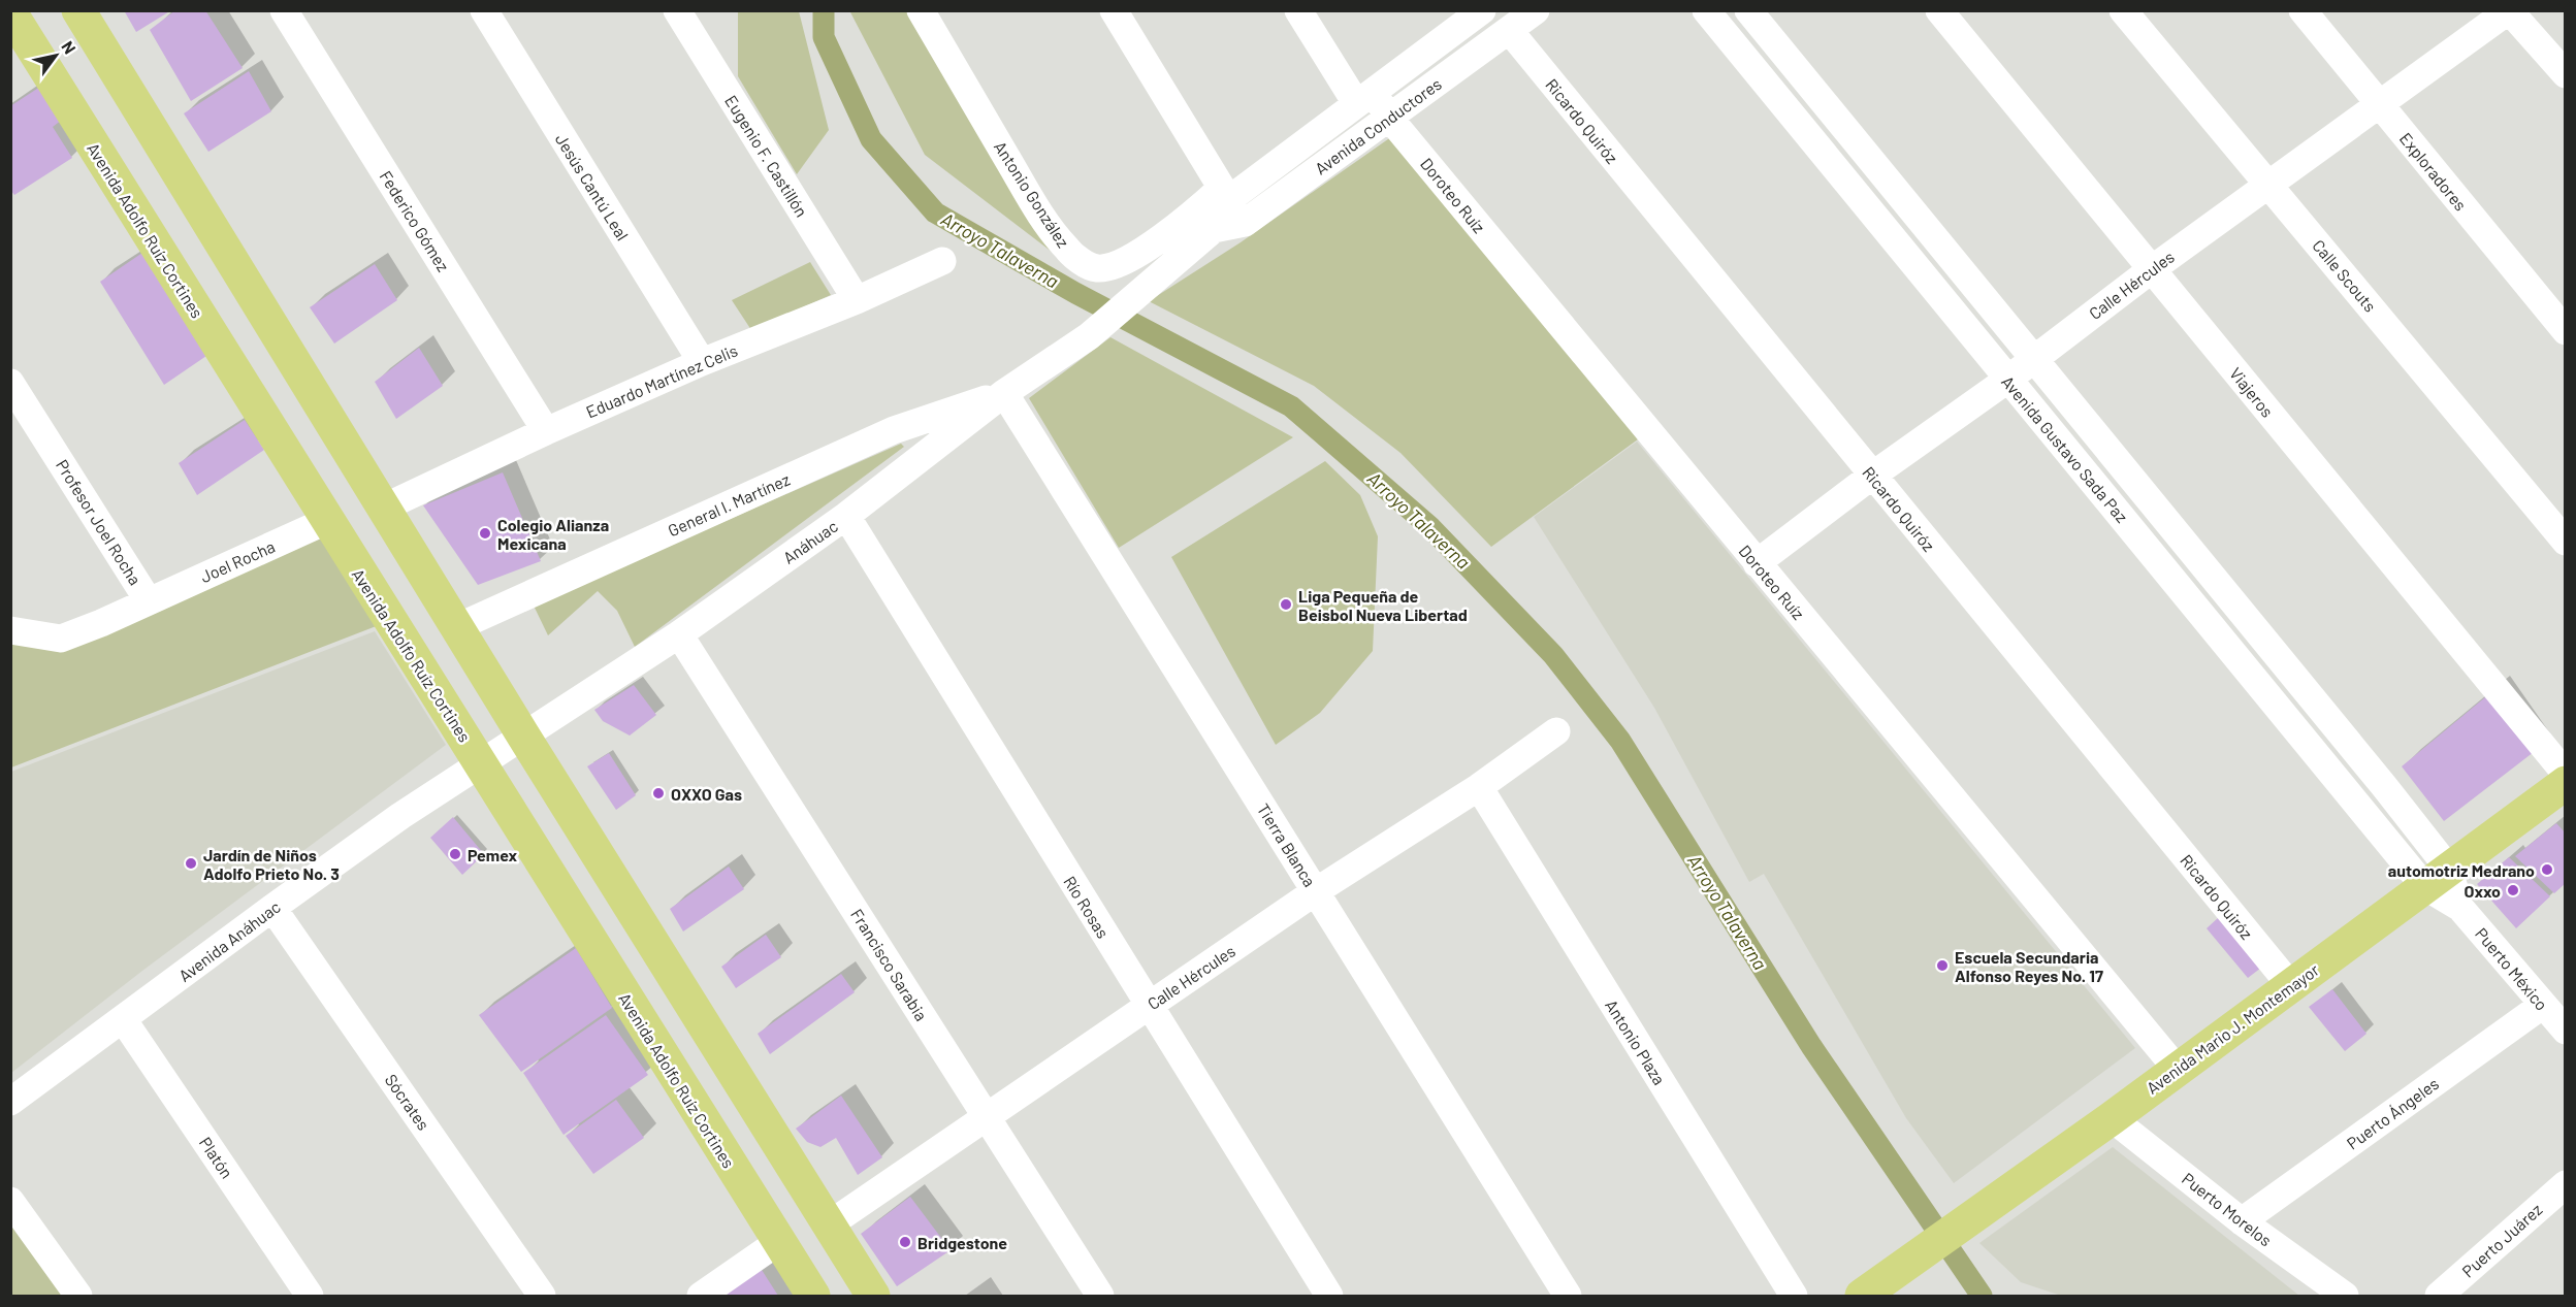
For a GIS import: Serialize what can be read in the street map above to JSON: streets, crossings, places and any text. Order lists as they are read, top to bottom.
{
  "streets": {
    "main road": ["Avenida Adolfo Ruíz Cortines", "Avenida Mario J. Montemayor"],
    "street": [
      "Ricardo Quiróz",
      "Avenida Conductores",
      "Eugenio F. Castillón",
      "Exploradores",
      "Jesús Cantú Leal",
      "Antonio González",
      "Doroteo Ruíz",
      "Federico Gómez",
      "Calle Scouts",
      "Calle Hércules",
      "Eduardo Martínez Celis",
      "Viajeros",
      "Avenida Gustavo Sada Paz",
      "General I. Martínez",
      "Profesor Joel Rocha",
      "Anáhuac",
      "Joel Rocha",
      "Tierra Blanca",
      "Río Rosas",
      "Avenida Anáhuac",
      "Francisco Sarabia",
      "Puerto México",
      "Antonio Plaza",
      "Sócrates",
      "Puerto Ángeles",
      "Platón",
      "Puerto Morelos",
      "Puerto Juárez"
    ]
  },
  "crossings": [
    ["Ricardo Quiróz", "Avenida Conductores"],
    ["Ricardo Quiróz", "Calle Hércules"],
    ["Ricardo Quiróz", "Avenida Mario J. Montemayor"],
    ["Avenida Conductores", "Antonio González"],
    ["Avenida Conductores", "Doroteo Ruíz"],
    ["Avenida Conductores", "Anáhuac"],
    ["Eugenio F. Castillón", "Eduardo Martínez Celis"],
    ["Exploradores", "Calle Hércules"],
    ["Jesús Cantú Leal", "Eduardo Martínez Celis"],
    ["Doroteo Ruíz", "Calle Hércules"],
    ["Doroteo Ruíz", "Avenida Mario J. Montemayor"],
    ["Federico Gómez", "Eduardo Martínez Celis"],
    ["Avenida Adolfo Ruíz Cortines", "Joel Rocha"],
    ["Avenida Adolfo Ruíz Cortines", "Avenida Anáhuac"],
    ["Calle Scouts", "Calle Hércules"],
    ["Calle Hércules", "Viajeros"],
    ["Calle Hércules", "Avenida Gustavo Sada Paz"],
    ["Calle Hércules", "Tierra Blanca"],
    ["Calle Hércules", "Río Rosas"],
    ["Calle Hércules", "Francisco Sarabia"],
    ["Calle Hércules", "Antonio Plaza"],
    ["Avenida Gustavo Sada Paz", "Puerto México"],
    ["Avenida Gustavo Sada Paz", "Avenida Mario J. Montemayor"],
    ["General I. Martínez", "Anáhuac"],
    ["General I. Martínez", "Tierra Blanca"],
    ["Profesor Joel Rocha", "Joel Rocha"],
    ["Anáhuac", "Tierra Blanca"],
    ["Anáhuac", "Río Rosas"],
    ["Anáhuac", "Avenida Anáhuac"],
    ["Anáhuac", "Francisco Sarabia"],
    ["Avenida Anáhuac", "Sócrates"],
    ["Avenida Anáhuac", "Platón"],
    ["Puerto México", "Avenida Mario J. Montemayor"],
    ["Puerto México", "Puerto Ángeles"],
    ["Avenida Mario J. Montemayor", "Puerto Morelos"],
    ["Puerto Ángeles", "Puerto Morelos"]
  ],
  "water": ["Arroyo Talaverna"],
  "places": [
    "Colegio Alianza Mexicana",
    "Liga Pequeña de Beisbol Nueva Libertad",
    "OXXO Gas",
    "Pemex",
    "Jardín de Niños Adolfo Prieto No. 3",
    "automotriz Medrano",
    "Oxxo",
    "Escuela Secundaria Alfonso Reyes No. 17",
    "Bridgestone"
  ],
  "north": "top right"
}
